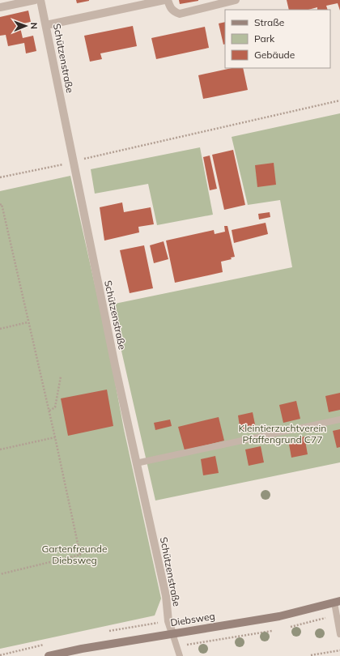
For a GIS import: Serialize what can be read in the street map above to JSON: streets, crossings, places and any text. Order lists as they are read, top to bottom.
{
  "streets": {
    "main road": ["Diebsweg"],
    "street": ["Schützenstraße"]
  },
  "crossings": [
    ["Schützenstraße", "Diebsweg"]
  ],
  "parks": ["Kleintierzuchtverein Pfaffengrund C77", "Gartenfreunde Diebsweg"],
  "legend": ["Straße", "Park", "Gebäude"],
  "north": "right"
}
